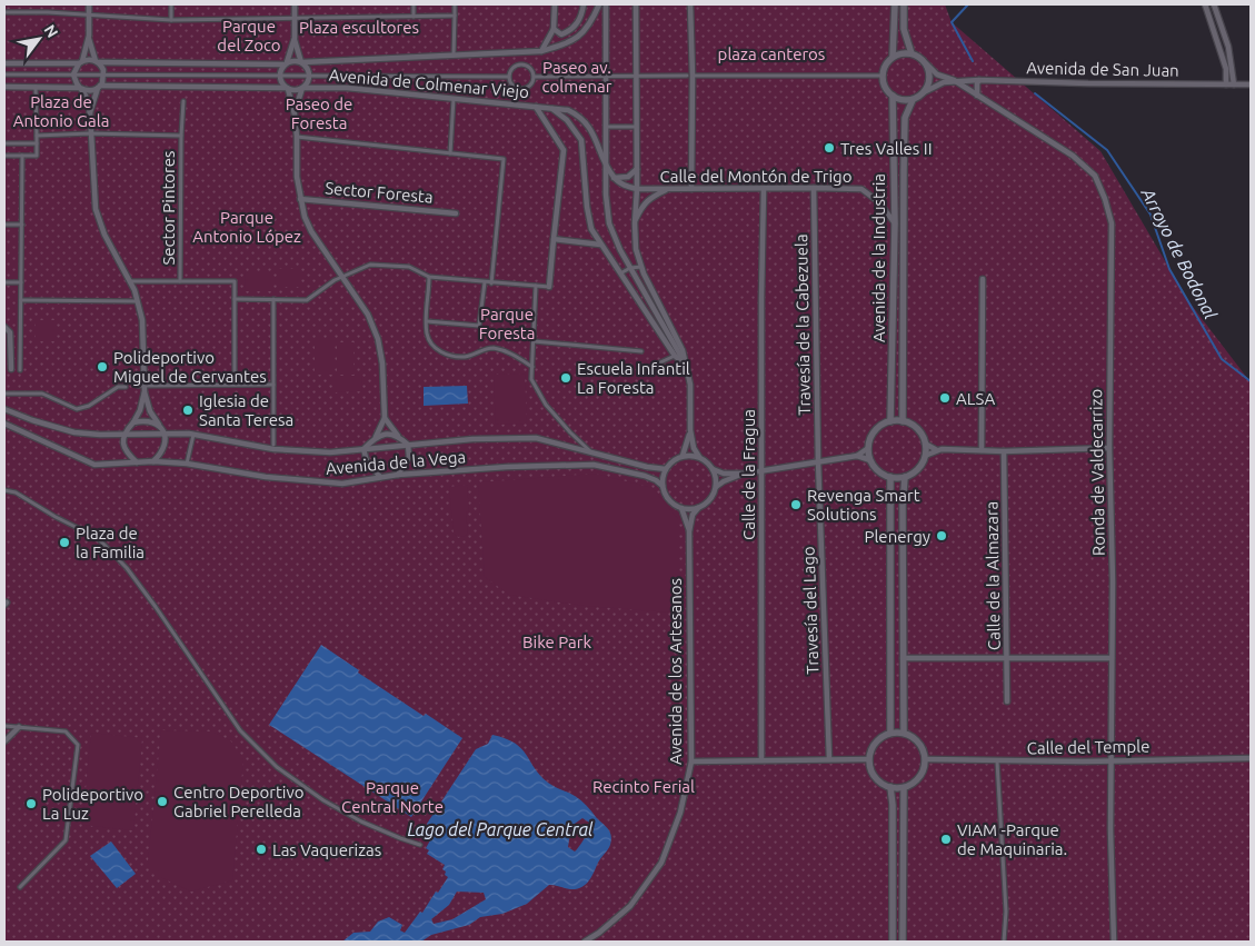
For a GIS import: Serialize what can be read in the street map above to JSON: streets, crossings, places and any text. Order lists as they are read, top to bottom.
{
  "streets": {
    "street": [
      "Avenida de San Juan",
      "Avenida de Colmenar Viejo",
      "Calle del Montón de Trigo",
      "Sector Foresta",
      "Sector Pintores",
      "Avenida de la Industria",
      "Travesía de la Cabezuela",
      "Avenida de la Vega",
      "Ronda de Valdecarrizo",
      "Calle de la Fragua",
      "Calle de la Almazara",
      "Travesía del Lago",
      "Avenida de los Artesanos",
      "Calle del Temple"
    ]
  },
  "crossings": [
    ["Avenida de San Juan", "Ronda de Valdecarrizo"],
    ["Avenida de Colmenar Viejo", "Avenida de la Industria"],
    ["Avenida de Colmenar Viejo", "Ronda de Valdecarrizo"],
    ["Calle del Montón de Trigo", "Avenida de la Industria"],
    ["Calle del Montón de Trigo", "Travesía de la Cabezuela"],
    ["Calle del Montón de Trigo", "Calle de la Fragua"],
    ["Avenida de la Industria", "Ronda de Valdecarrizo"],
    ["Travesía de la Cabezuela", "Travesía del Lago"],
    ["Avenida de la Vega", "Avenida de los Artesanos"],
    ["Ronda de Valdecarrizo", "Calle del Temple"]
  ],
  "water": ["Arroyo de Bodonal", "Lago del Parque Central"],
  "parks": [
    "Parque del Zoco",
    "Plaza escultores",
    "plaza canteros",
    "Paseo av. colmenar",
    "Plaza de Antonio Gala",
    "Paseo de Foresta",
    "Parque Antonio López",
    "Parque Foresta",
    "Bike Park",
    "Recinto Ferial",
    "Parque Central Norte"
  ],
  "places": [
    "Tres Valles II",
    "Polideportivo Miguel de Cervantes",
    "Escuela Infantil La Foresta",
    "ALSA",
    "Iglesia de Santa Teresa",
    "Revenga Smart Solutions",
    "Plenergy",
    "Plaza de la Familia",
    "Centro Deportivo Gabriel Perelleda",
    "Polideportivo La Luz",
    "VIAM -Parque de Maquinaria.",
    "Las Vaquerizas"
  ],
  "north": "top right"
}
